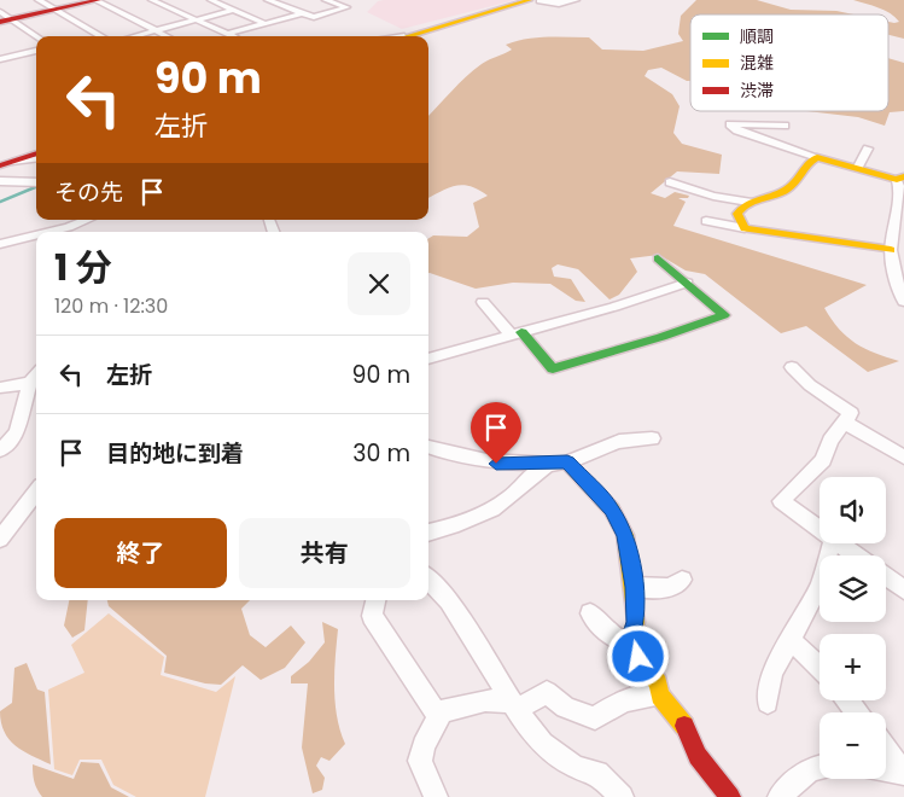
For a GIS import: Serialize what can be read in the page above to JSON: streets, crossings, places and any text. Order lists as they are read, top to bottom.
{
  "legend": ["順調", "混雑", "渋滞"],
  "page": {
    "turn": ["90 m", "左折"],
    "then": "その先",
    "heading": ["1 分", "120 m · 12:30"],
    "list": [
      {
        "name": "左折",
        "value": "90 m"
      },
      {
        "name": "目的地に到着",
        "value": "30 m"
      }
    ],
    "map_buttons": ["+", "−"],
    "buttons": ["終了", "共有"]
  }
}
